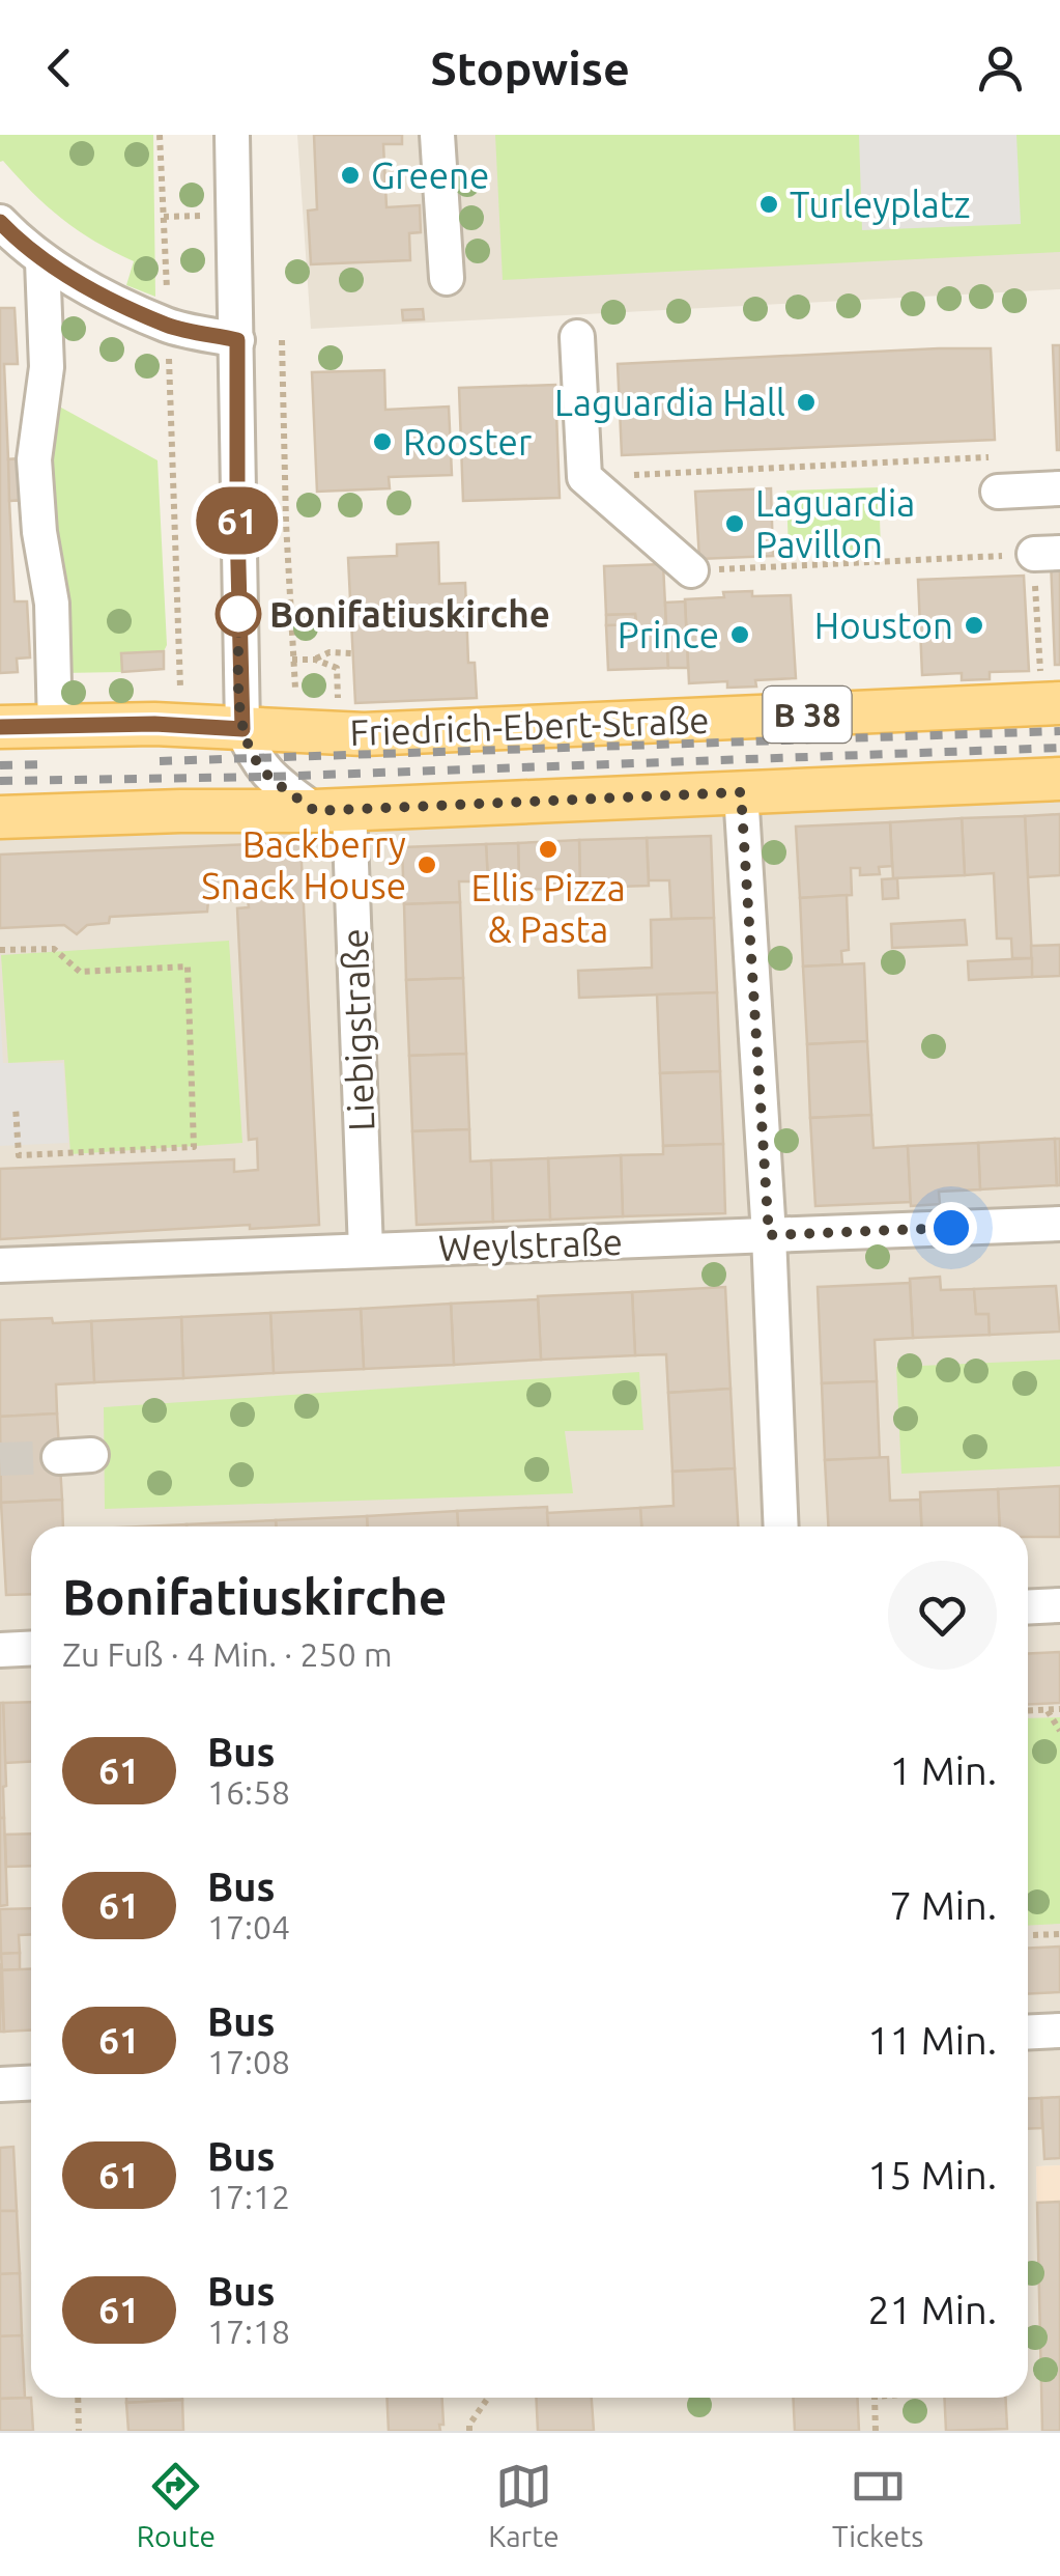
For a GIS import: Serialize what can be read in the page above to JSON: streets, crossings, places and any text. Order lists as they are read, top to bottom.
{
  "streets": {
    "main road": ["B 38", "Friedrich-Ebert-Straße"],
    "street": ["Liebigstraße", "Weylstraße"]
  },
  "crossings": [
    ["Friedrich-Ebert-Straße", "Liebigstraße"],
    ["Liebigstraße", "Weylstraße"]
  ],
  "places": [
    "Greene",
    "Turleyplatz",
    "Laguardia Hall",
    "Rooster",
    "Laguardia Pavillon",
    "Bonifatiuskirche",
    "Houston",
    "Prince",
    "Ellis Pizza & Pasta",
    "Backberry Snack House"
  ],
  "lines": ["bus line 61"],
  "page": {
    "header": "Stopwise",
    "on_map": "61",
    "heading": ["Bonifatiuskirche", "Zu Fuß · 4 Min. · 250 m"],
    "list": [
      {
        "mark": "61",
        "name": "Bus",
        "note": "16:58",
        "value": "1 Min."
      },
      {
        "mark": "61",
        "name": "Bus",
        "note": "17:04",
        "value": "7 Min."
      },
      {
        "mark": "61",
        "name": "Bus",
        "note": "17:08",
        "value": "11 Min."
      },
      {
        "mark": "61",
        "name": "Bus",
        "note": "17:12",
        "value": "15 Min."
      },
      {
        "mark": "61",
        "name": "Bus",
        "note": "17:18",
        "value": "21 Min."
      }
    ],
    "tabs": ["Route", "Karte", "Tickets"]
  }
}
